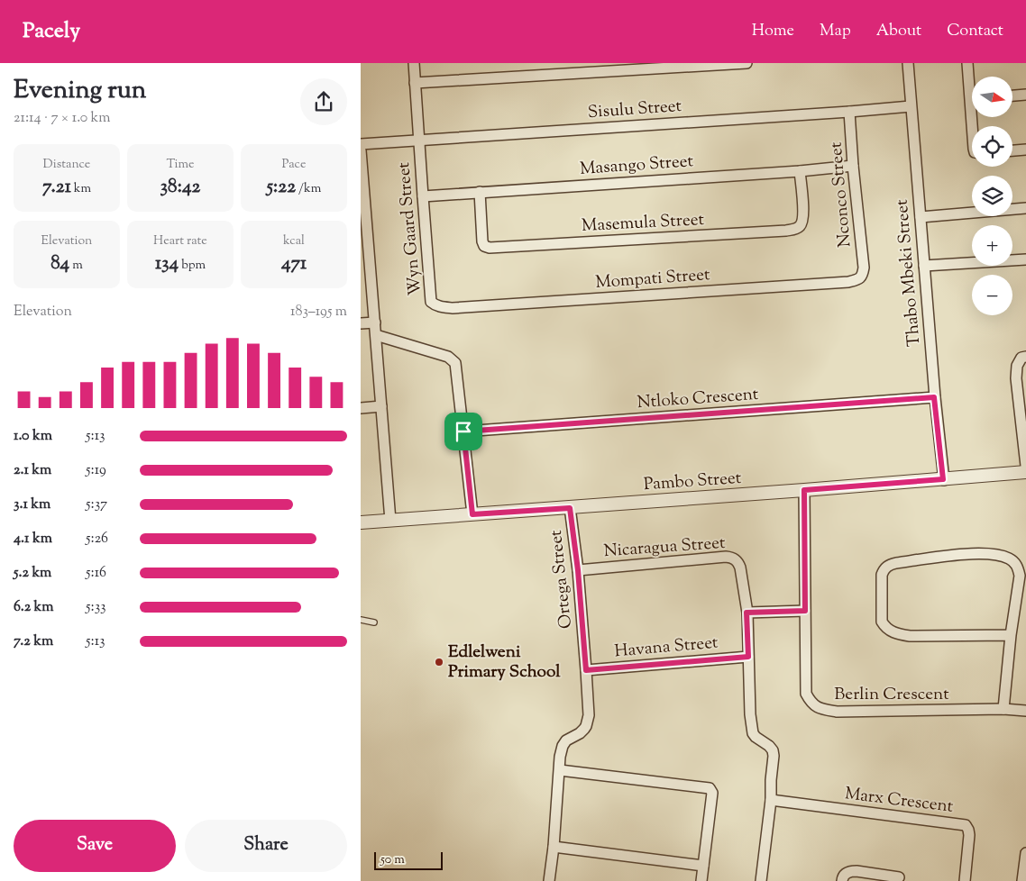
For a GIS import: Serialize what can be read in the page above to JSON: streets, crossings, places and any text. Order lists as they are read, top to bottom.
{
  "streets": {
    "street": [
      "Sisulu Street",
      "Masango Street",
      "Nconco Street",
      "Masemula Street",
      "Wyn Gaard Street",
      "Thabo Mbeki Street",
      "Mompati Street",
      "Ntloko Crescent",
      "Pambo Street",
      "Nicaragua Street",
      "Ortega Street",
      "Havana Street",
      "Berlin Crescent",
      "Marx Crescent"
    ]
  },
  "crossings": [
    ["Sisulu Street", "Nconco Street"],
    ["Sisulu Street", "Wyn Gaard Street"],
    ["Sisulu Street", "Thabo Mbeki Street"],
    ["Masango Street", "Nconco Street"],
    ["Masango Street", "Masemula Street"],
    ["Masango Street", "Wyn Gaard Street"],
    ["Nconco Street", "Mompati Street"],
    ["Wyn Gaard Street", "Mompati Street"],
    ["Thabo Mbeki Street", "Ntloko Crescent"],
    ["Thabo Mbeki Street", "Pambo Street"],
    ["Pambo Street", "Ortega Street"],
    ["Pambo Street", "Berlin Crescent"],
    ["Nicaragua Street", "Ortega Street"],
    ["Nicaragua Street", "Havana Street"],
    ["Nicaragua Street", "Marx Crescent"],
    ["Ortega Street", "Havana Street"]
  ],
  "places": ["Edlelweni Primary School"],
  "scale_bar": "50 m",
  "north": "right",
  "page": {
    "header": "Pacely",
    "nav": [
      "Home",
      "Map",
      "About",
      "Contact"
    ],
    "heading": ["Evening run", "21:14 · 7 × 1.0 km"],
    "map_buttons": ["+", "−"],
    "stats": [
      ["Distance", "7.21 km"],
      ["Time", "38:42"],
      ["Pace", "5:22 /km"],
      ["Elevation", "84 m"],
      ["Heart rate", "134 bpm"],
      ["kcal", "471"]
    ],
    "chart": ["Elevation", "183–195 m"],
    "list": [
      {
        "name": "1.0 km",
        "note": "5:13"
      },
      {
        "name": "2.1 km",
        "note": "5:19"
      },
      {
        "name": "3.1 km",
        "note": "5:37"
      },
      {
        "name": "4.1 km",
        "note": "5:26"
      },
      {
        "name": "5.2 km",
        "note": "5:16"
      },
      {
        "name": "6.2 km",
        "note": "5:33"
      },
      {
        "name": "7.2 km",
        "note": "5:13"
      }
    ],
    "buttons": ["Save", "Share"],
    "scale": "50 m"
  }
}
